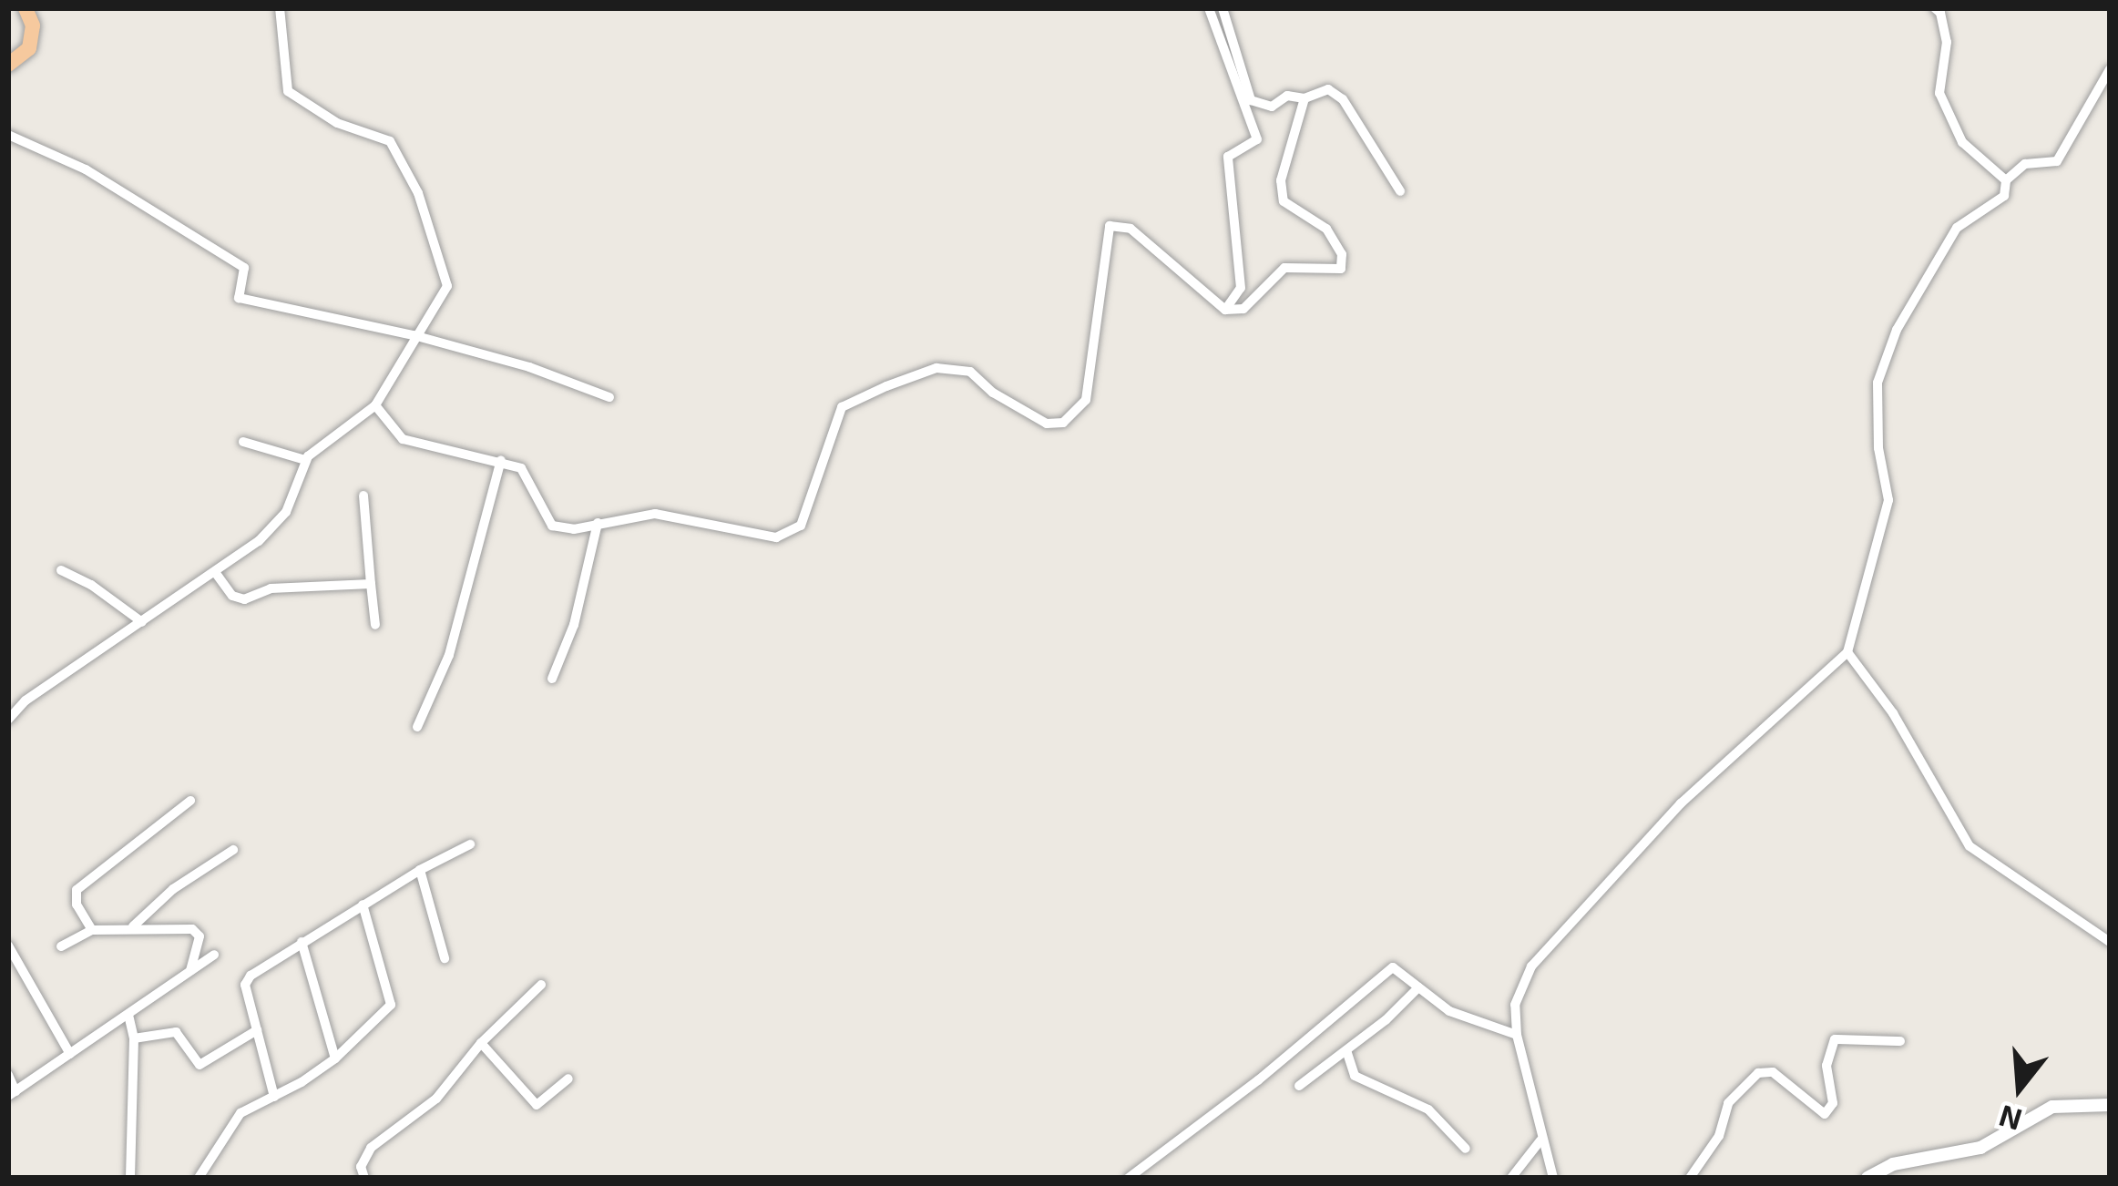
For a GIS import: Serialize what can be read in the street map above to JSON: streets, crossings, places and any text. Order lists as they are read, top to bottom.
{
  "north": "bottom"
}
